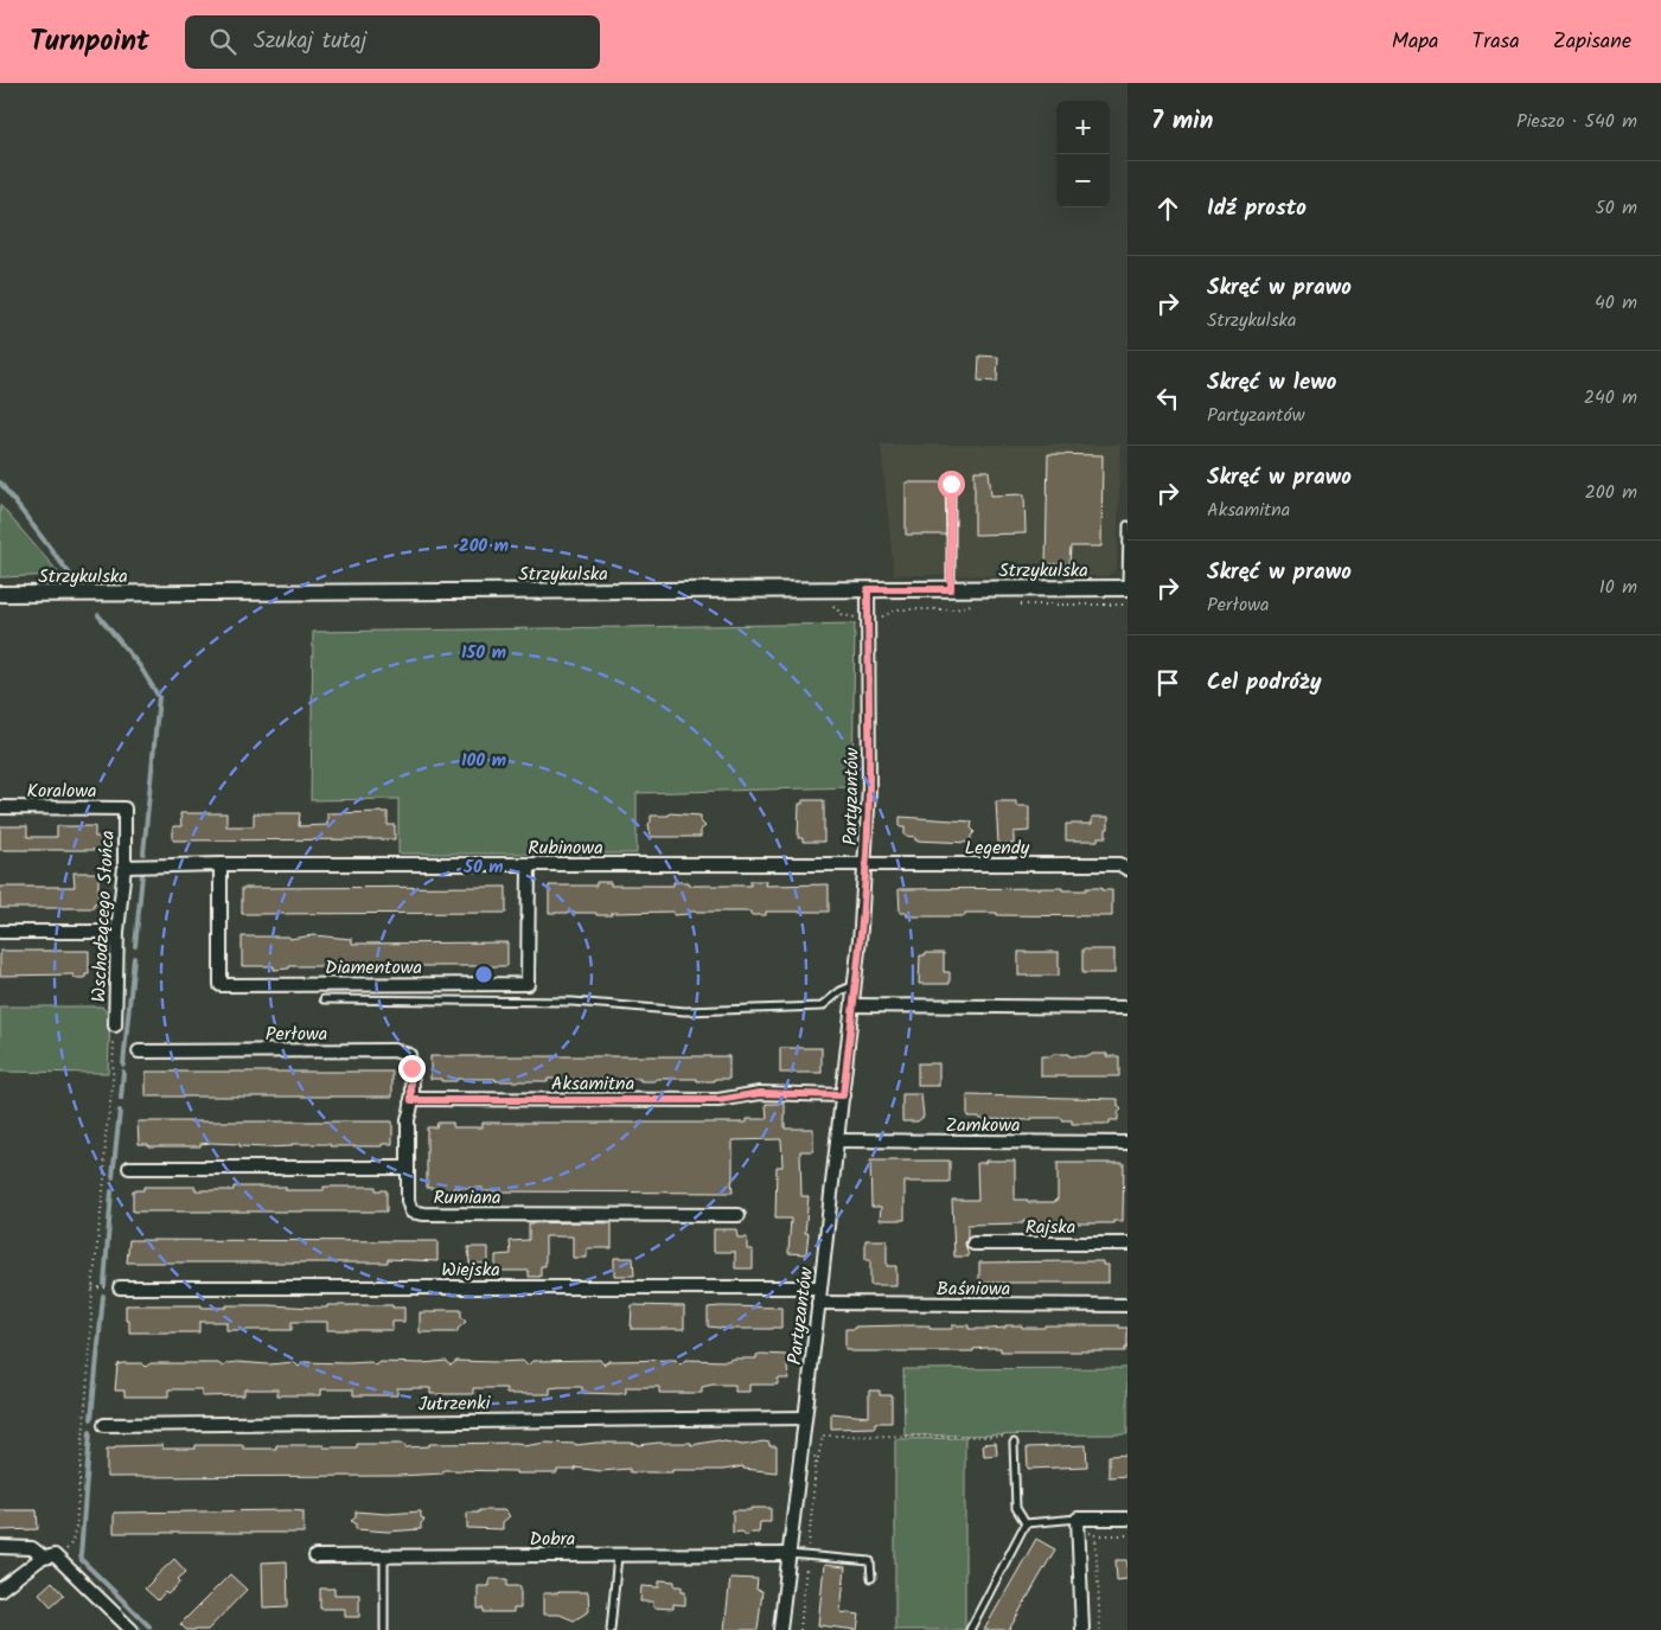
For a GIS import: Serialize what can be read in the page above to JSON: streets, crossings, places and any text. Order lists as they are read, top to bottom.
{
  "streets": {
    "street": [
      "Strzykulska",
      "Koralowa",
      "Partyzantów",
      "Rubinowa",
      "Legendy",
      "Wschodzącego Słońca",
      "Diamentowa",
      "Perłowa",
      "Aksamitna",
      "Zamkowa",
      "Rumiana",
      "Rajska",
      "Wiejska",
      "Baśniowa",
      "Jutrzenki",
      "Dobra"
    ]
  },
  "crossings": [
    ["Strzykulska", "Partyzantów"],
    ["Koralowa", "Wschodzącego Słońca"],
    ["Partyzantów", "Rubinowa"],
    ["Partyzantów", "Legendy"],
    ["Partyzantów", "Aksamitna"],
    ["Partyzantów", "Zamkowa"],
    ["Partyzantów", "Wiejska"],
    ["Partyzantów", "Baśniowa"],
    ["Partyzantów", "Jutrzenki"],
    ["Partyzantów", "Dobra"],
    ["Rubinowa", "Legendy"],
    ["Rubinowa", "Wschodzącego Słońca"],
    ["Rubinowa", "Diamentowa"],
    ["Perłowa", "Aksamitna"]
  ],
  "page": {
    "header": "Turnpoint",
    "search": "Szukaj tutaj",
    "nav": ["Mapa", "Trasa", "Zapisane"],
    "heading": ["7 min", "Pieszo · 540 m"],
    "map_buttons": ["+", "−"],
    "list": [
      ["Idź prosto", "50 m"],
      ["Skręć w prawo", "Strzykulska", "40 m"],
      ["Skręć w lewo", "Partyzantów", "240 m"],
      ["Skręć w prawo", "Aksamitna", "200 m"],
      ["Skręć w prawo", "Perłowa", "10 m"],
      "Cel podróży"
    ]
  },
  "rings": [
    "200 m",
    "150 m",
    "100 m",
    "50 m"
  ]
}
